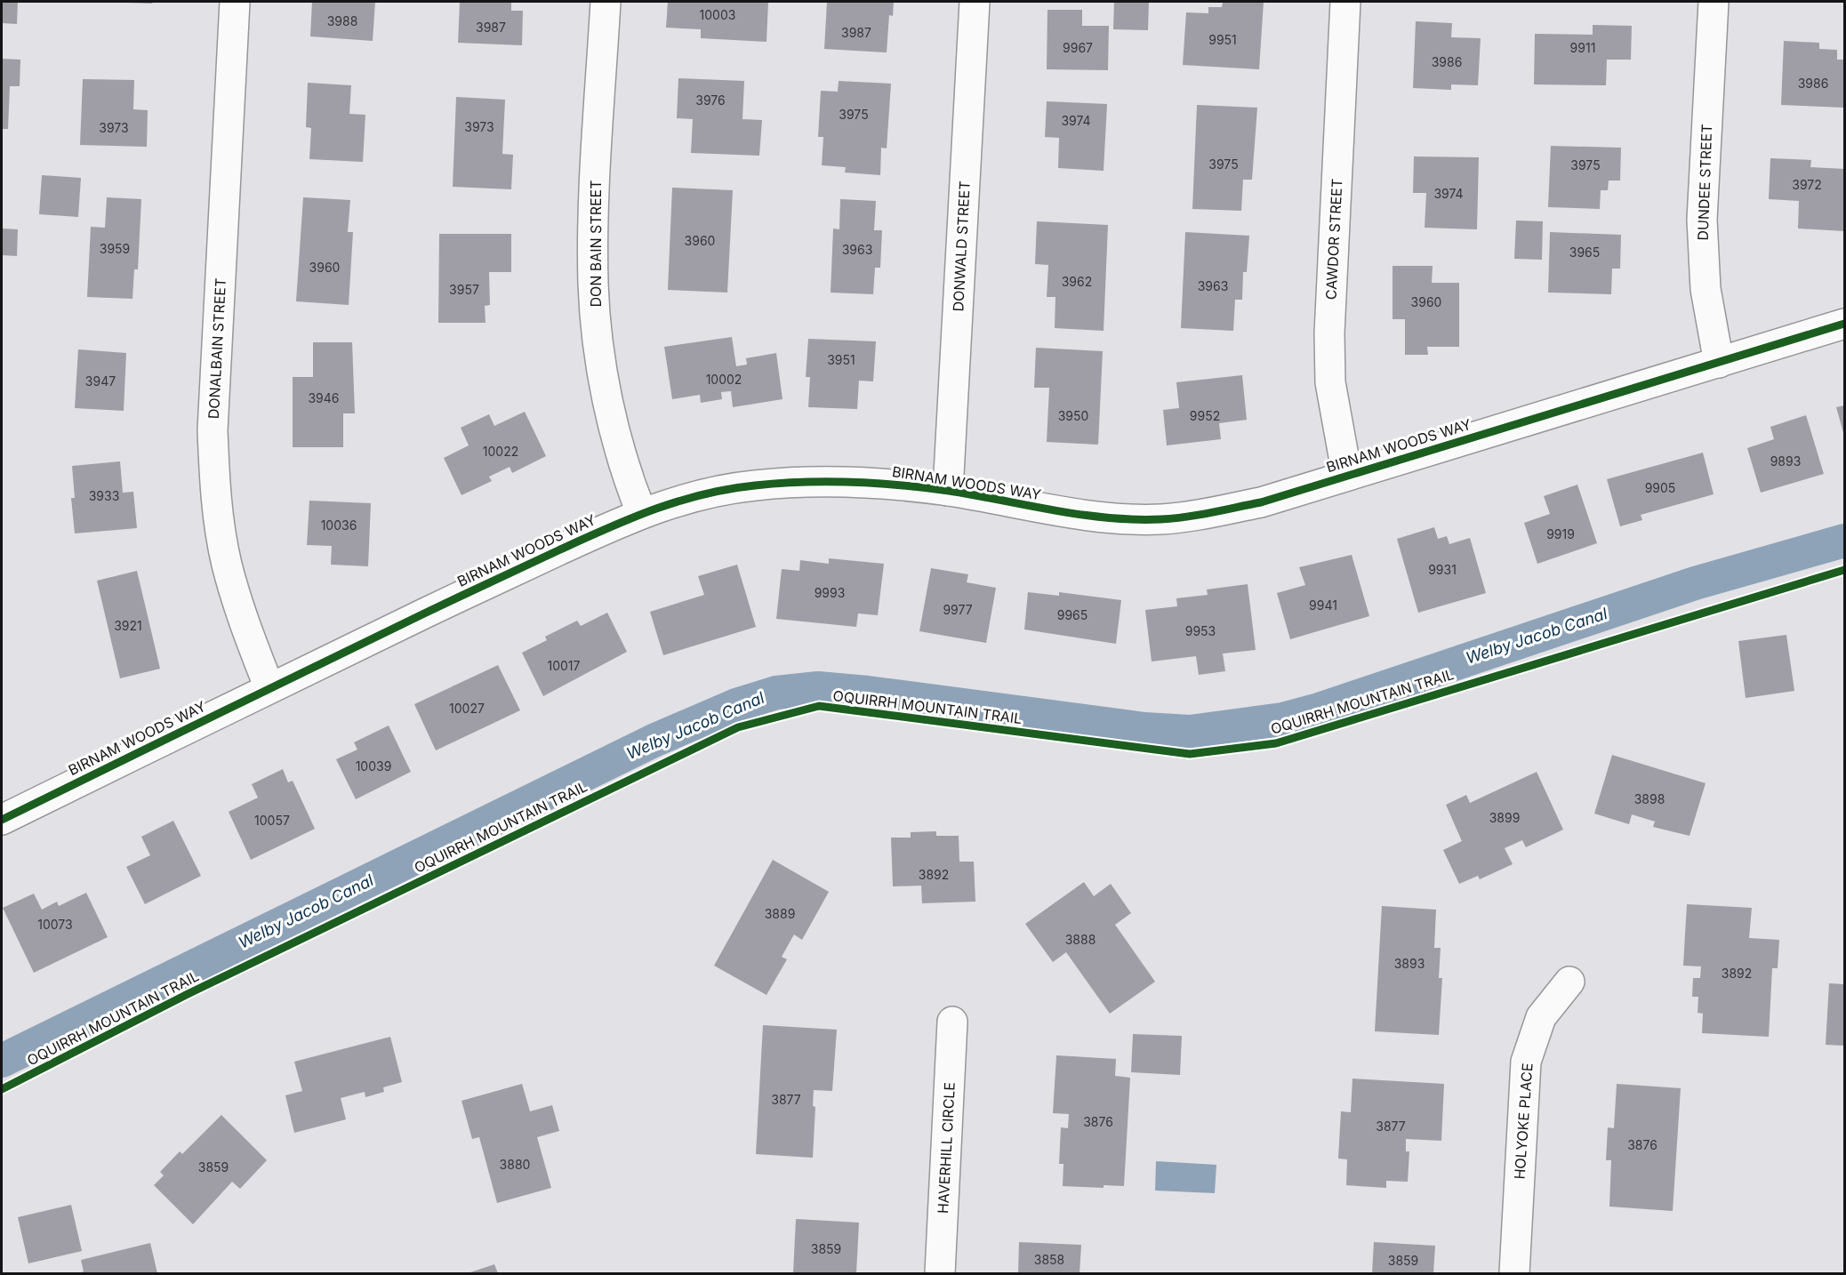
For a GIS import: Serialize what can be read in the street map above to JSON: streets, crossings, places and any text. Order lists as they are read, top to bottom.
{
  "streets": {
    "street": [
      "DUNDEE STREET",
      "CAWDOR STREET",
      "DON BAIN STREET",
      "DONWALD STREET",
      "DONALBAIN STREET",
      "BIRNAM WOODS WAY",
      "HOLYOKE PLACE",
      "HAVERHILL CIRCLE"
    ],
    "cycle path": ["OQUIRRH MOUNTAIN TRAIL"]
  },
  "crossings": [
    ["DUNDEE STREET", "BIRNAM WOODS WAY"],
    ["CAWDOR STREET", "BIRNAM WOODS WAY"],
    ["DON BAIN STREET", "BIRNAM WOODS WAY"],
    ["DONWALD STREET", "BIRNAM WOODS WAY"],
    ["DONALBAIN STREET", "BIRNAM WOODS WAY"]
  ],
  "water": ["Welby Jacob Canal"],
  "house_numbers": [
    "10003",
    "3988",
    "3987",
    "3987",
    "9951",
    "9967",
    "9911",
    "3986",
    "3986",
    "3976",
    "3975",
    "3974",
    "3973",
    "3973",
    "3975",
    "3975",
    "3972",
    "3974",
    "3960",
    "3959",
    "3963",
    "3965",
    "3960",
    "3962",
    "3963",
    "3957",
    "3960",
    "3951",
    "10002",
    "3947",
    "3946",
    "3950",
    "9952",
    "10022",
    "9893",
    "9905",
    "3933",
    "10036",
    "9919",
    "9931",
    "9993",
    "9941",
    "9977",
    "9965",
    "3921",
    "9953",
    "10017",
    "10027",
    "10039",
    "3898",
    "3899",
    "10057",
    "3892",
    "3889",
    "10073",
    "3888",
    "3893",
    "3892",
    "3877",
    "3876",
    "3877",
    "3876",
    "3880",
    "3859",
    "3859",
    "3858",
    "3859"
  ]
}
